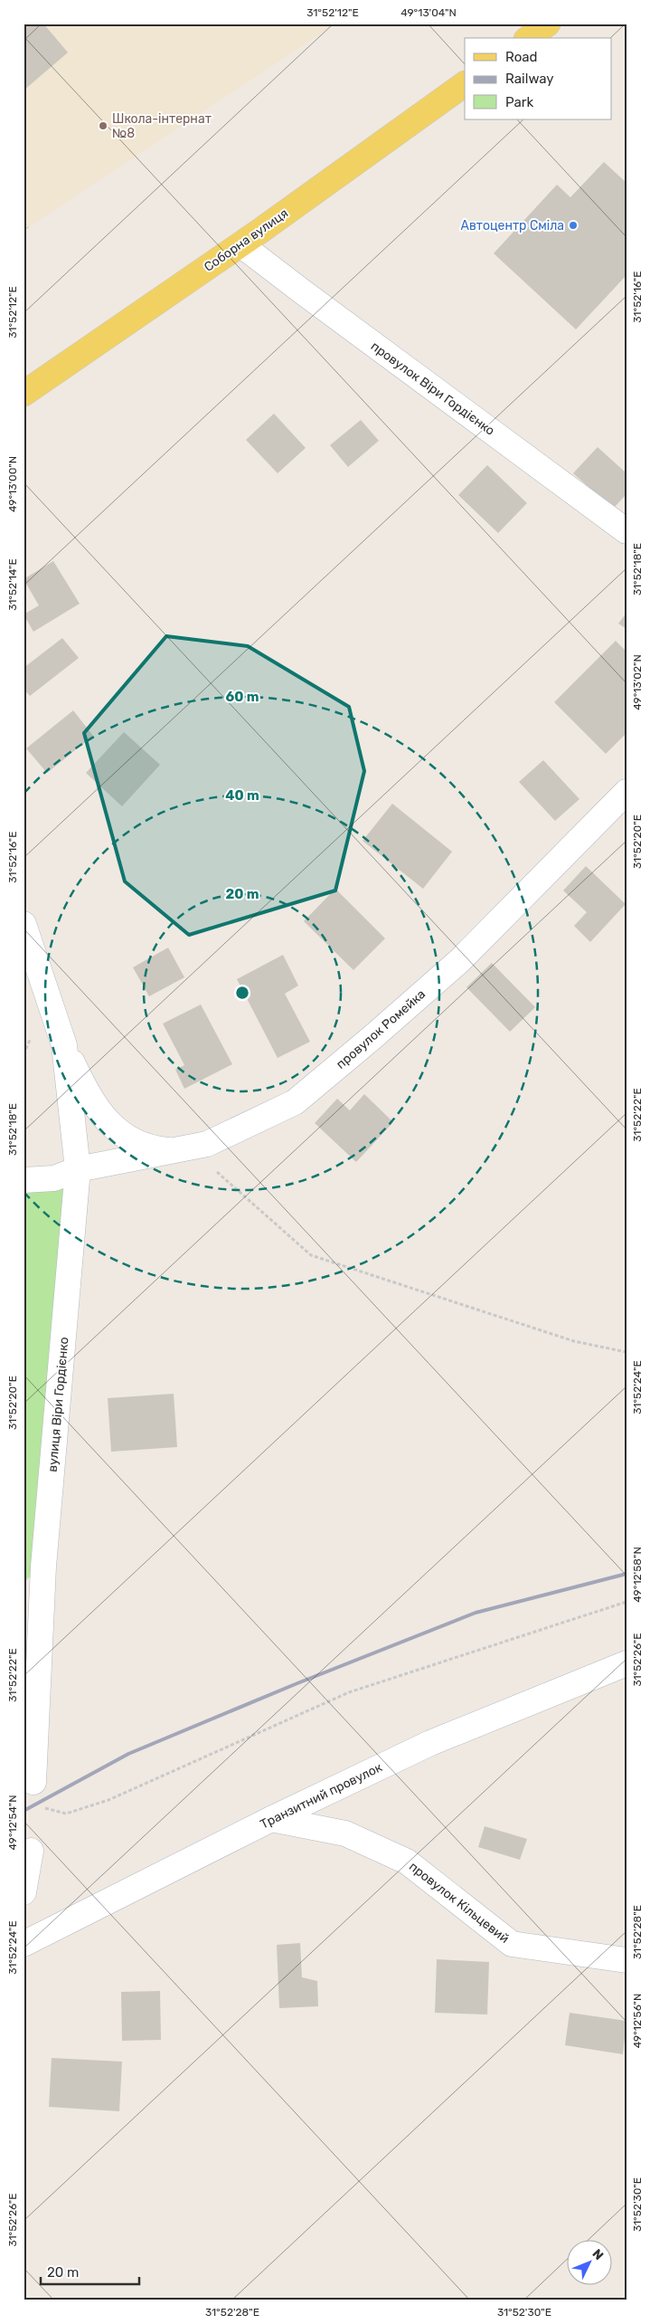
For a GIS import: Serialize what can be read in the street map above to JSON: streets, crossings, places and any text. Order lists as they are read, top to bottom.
{
  "streets": {
    "main road": ["Соборна вулиця"],
    "street": [
      "провулок Віри Гордієнко",
      "провулок Ромейка",
      "вулиця Віри Гордієнко",
      "Транзитний провулок",
      "провулок Кільцевий"
    ]
  },
  "crossings": [
    ["Соборна вулиця", "провулок Віри Гордієнко"],
    ["провулок Ромейка", "вулиця Віри Гордієнко"],
    ["Транзитний провулок", "провулок Кільцевий"]
  ],
  "places": ["Школа-інтернат №8", "Автоцентр Сміла"],
  "legend": ["Road", "Railway", "Park"],
  "scale_bar": "20 m",
  "north": "top right",
  "coordinates": [
    "31°52'12\"E",
    "49°13'04\"N",
    "31°52'16\"E",
    "49°13'00\"N",
    "31°52'18\"E",
    "31°52'14\"E",
    "49°13'02\"N",
    "31°52'20\"E",
    "31°52'22\"E",
    "31°52'24\"E",
    "49°12'58\"N",
    "31°52'26\"E",
    "49°12'54\"N",
    "31°52'28\"E",
    "49°12'56\"N",
    "31°52'30\"E"
  ],
  "rings": ["60 m", "40 m", "20 m"]
}
